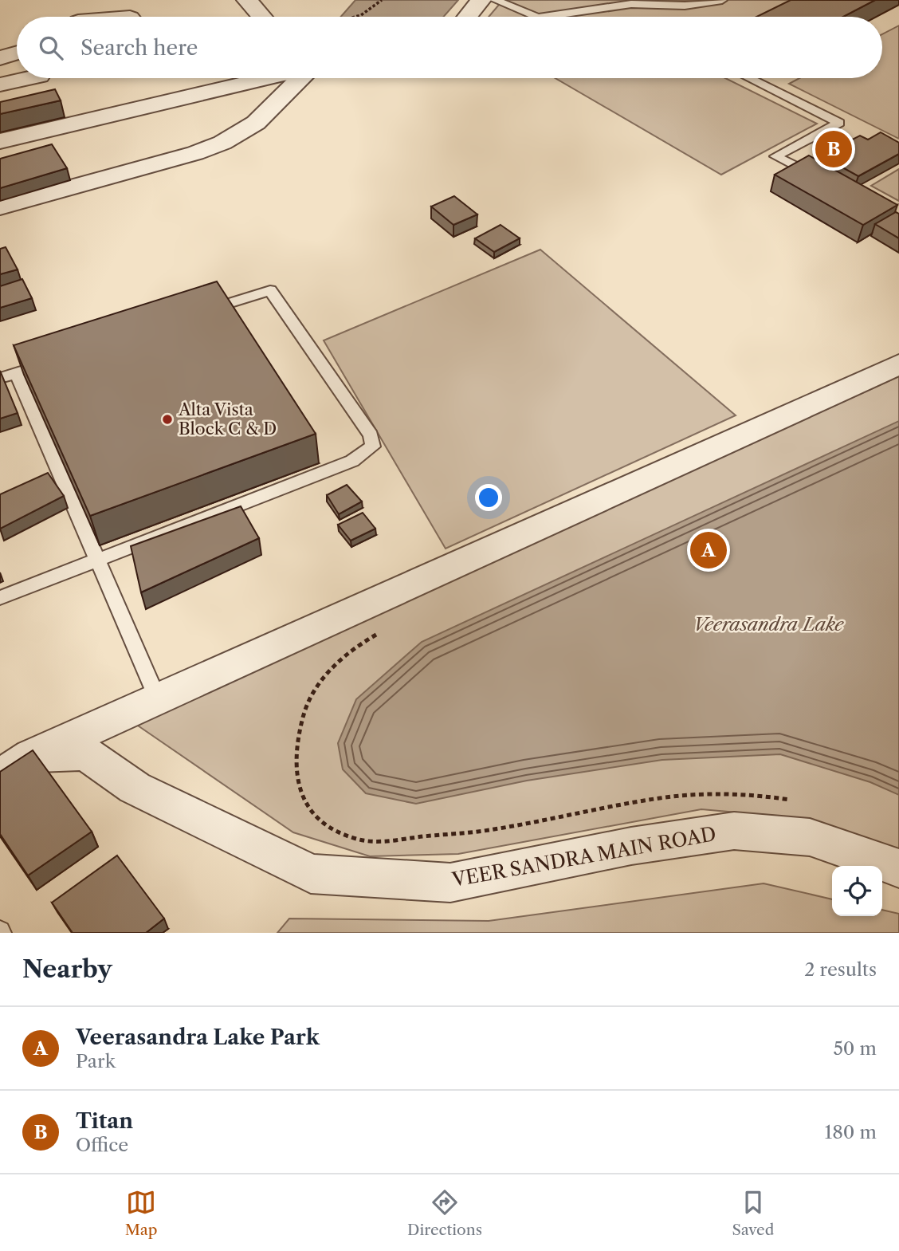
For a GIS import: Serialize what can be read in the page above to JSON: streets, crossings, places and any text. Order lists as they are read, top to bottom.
{
  "streets": {
    "street": ["VEER SANDRA MAIN ROAD"]
  },
  "water": ["Veerasandra Lake"],
  "places": ["Alta Vista Block C & D"],
  "page": {
    "search": "Search here",
    "pins": ["B", "A"],
    "heading": ["Nearby", "2 results"],
    "list": [
      {
        "mark": "A",
        "name": "Veerasandra Lake Park",
        "note": "Park",
        "value": "50 m"
      },
      {
        "mark": "B",
        "name": "Titan",
        "note": "Office",
        "value": "180 m"
      }
    ],
    "nav": ["Map", "Directions", "Saved"]
  }
}
